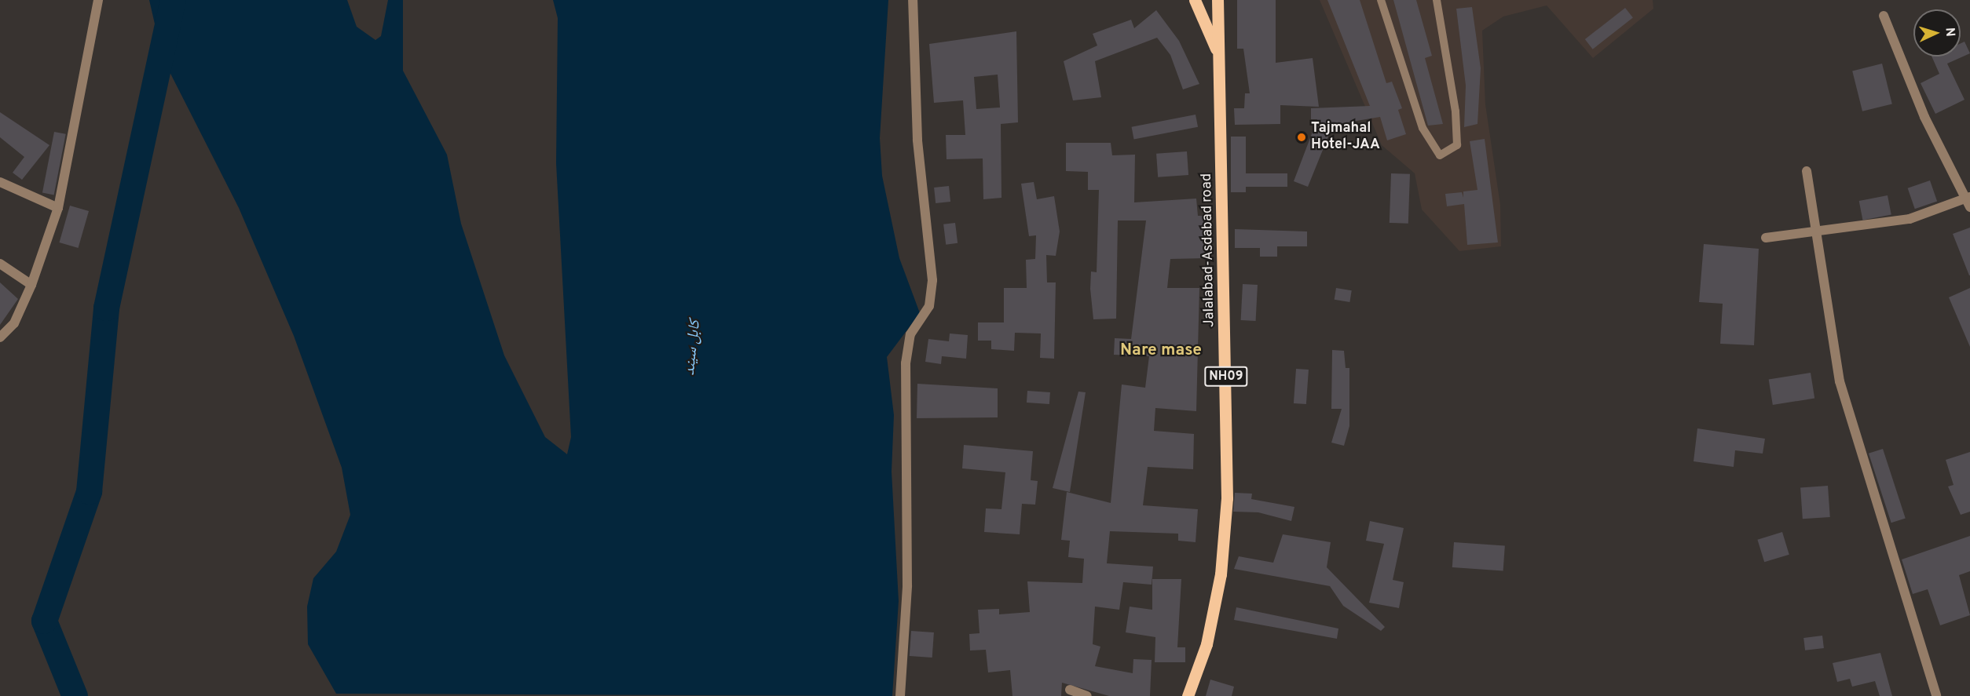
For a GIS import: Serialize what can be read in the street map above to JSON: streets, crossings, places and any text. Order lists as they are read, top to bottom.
{
  "streets": {
    "main road": ["Jalalabad-Asdabad road", "NH09"]
  },
  "crossings": [
    ["Jalalabad-Asdabad road", "NH09"]
  ],
  "districts": ["Nare mase"],
  "water": ["کابل سيند"],
  "places": ["Tajmahal Hotel-JAA"],
  "north": "right"
}
